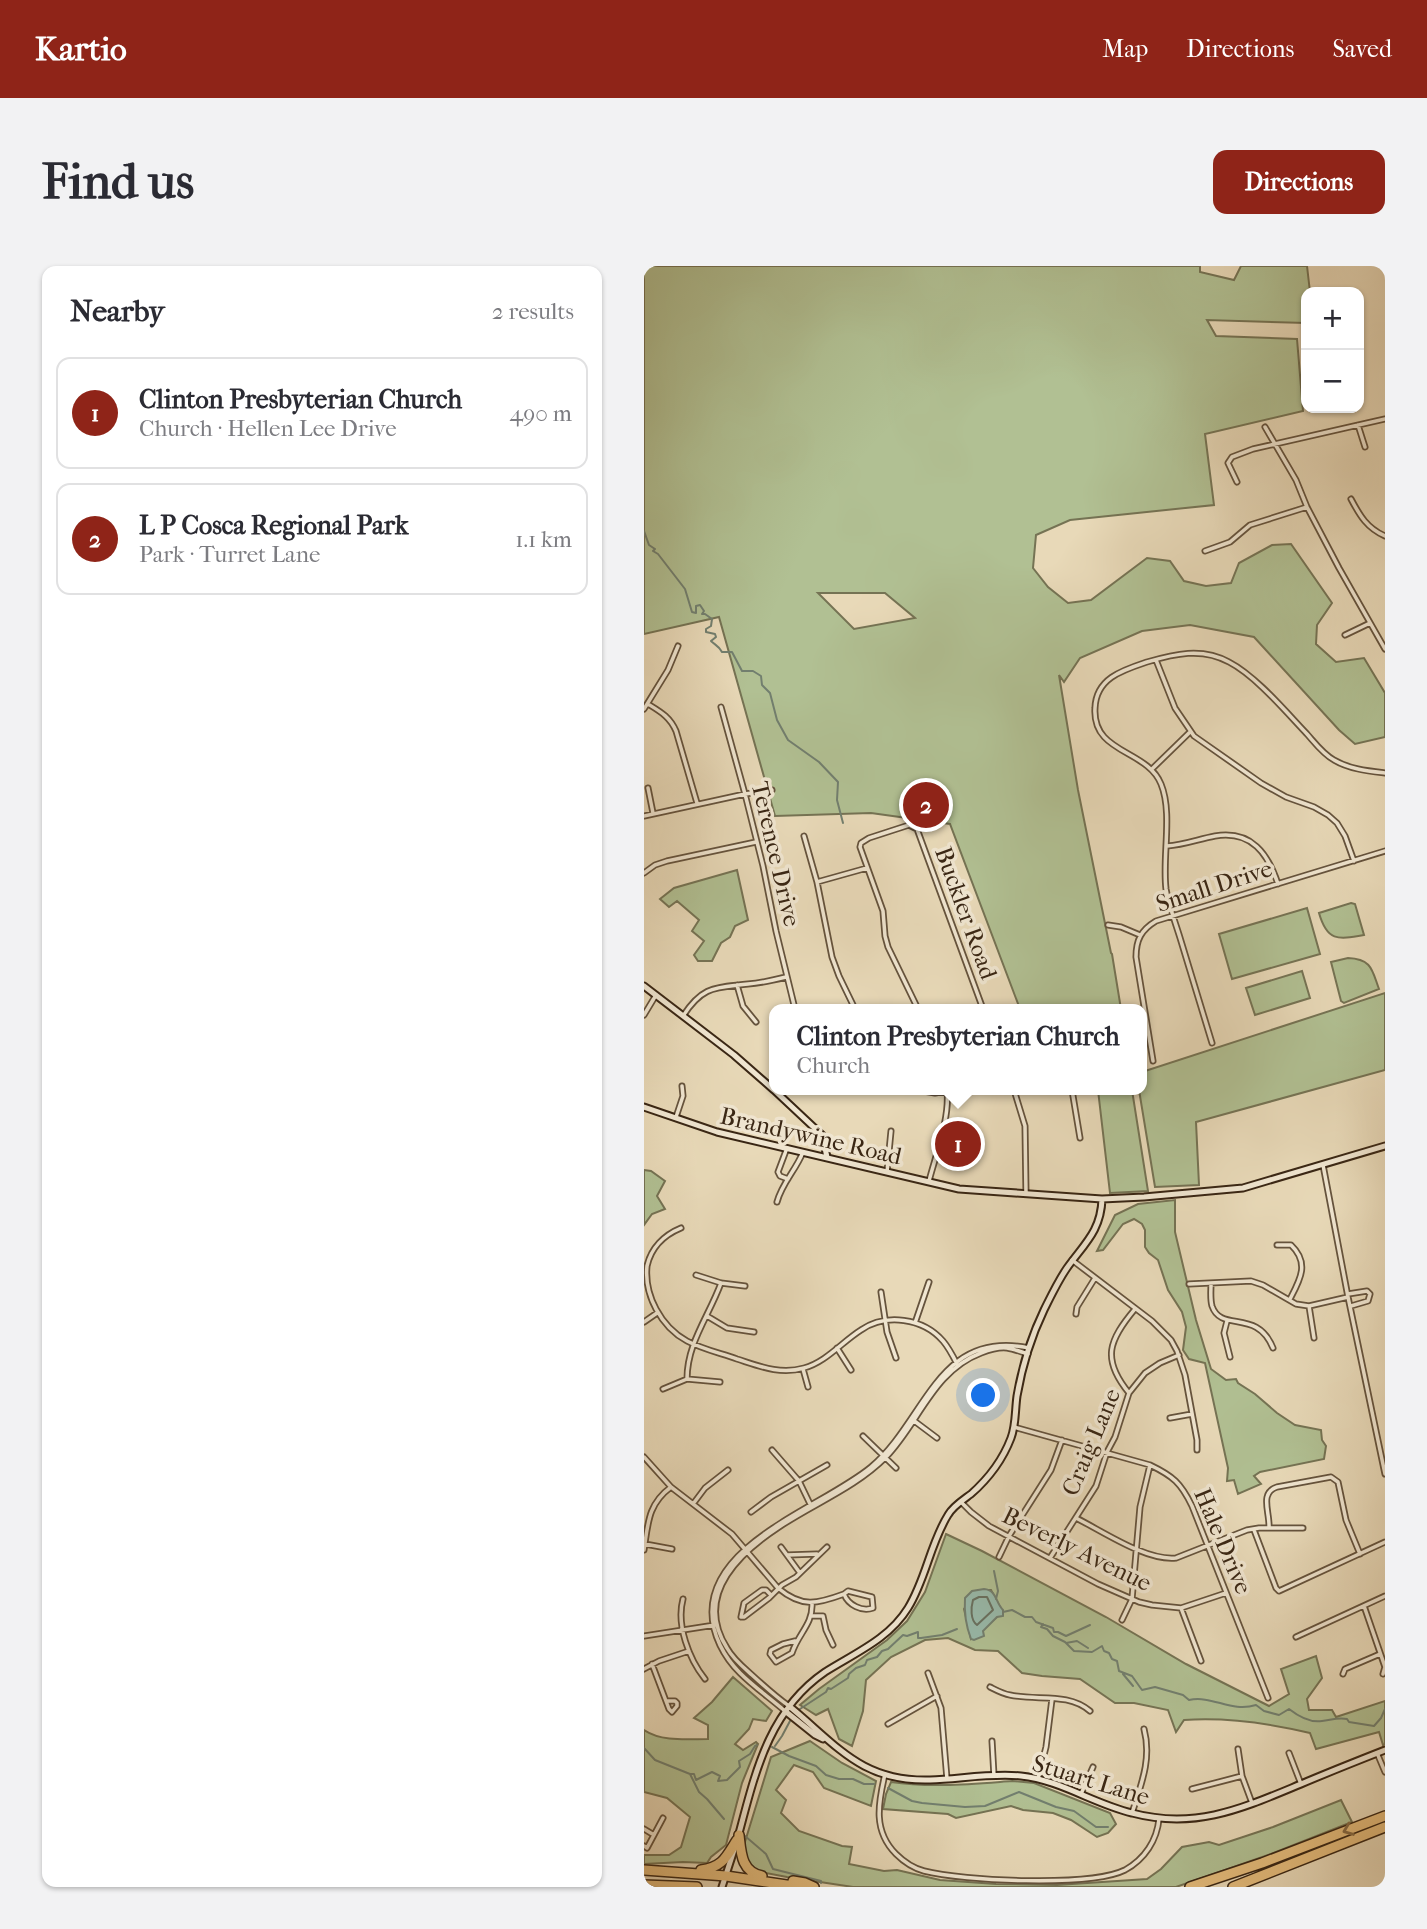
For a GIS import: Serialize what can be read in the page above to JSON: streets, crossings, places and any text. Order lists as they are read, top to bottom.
{
  "streets": {
    "main road": ["Brandywine Road", "Stuart Lane"],
    "street": [
      "Terence Drive",
      "Small Drive",
      "Buckler Road",
      "Craig Lane",
      "Hale Drive",
      "Beverly Avenue"
    ]
  },
  "crossings": [
    ["Craig Lane", "Hale Drive"],
    ["Craig Lane", "Beverly Avenue"],
    ["Hale Drive", "Beverly Avenue"]
  ],
  "page": {
    "header": "Kartio",
    "nav": ["Map", "Directions", "Saved"],
    "buttons": "Directions",
    "title": "Find us",
    "heading": ["Nearby", "2 results"],
    "map_buttons": ["+", "−"],
    "list": [
      {
        "mark": "1",
        "name": "Clinton Presbyterian Church",
        "note": "Church · Hellen Lee Drive",
        "value": "490 m"
      },
      {
        "mark": "2",
        "name": "L P Cosca Regional Park",
        "note": "Park · Turret Lane",
        "value": "1.1 km"
      }
    ],
    "pins": ["2", "1"],
    "popup": ["Clinton Presbyterian Church", "Church"]
  }
}
